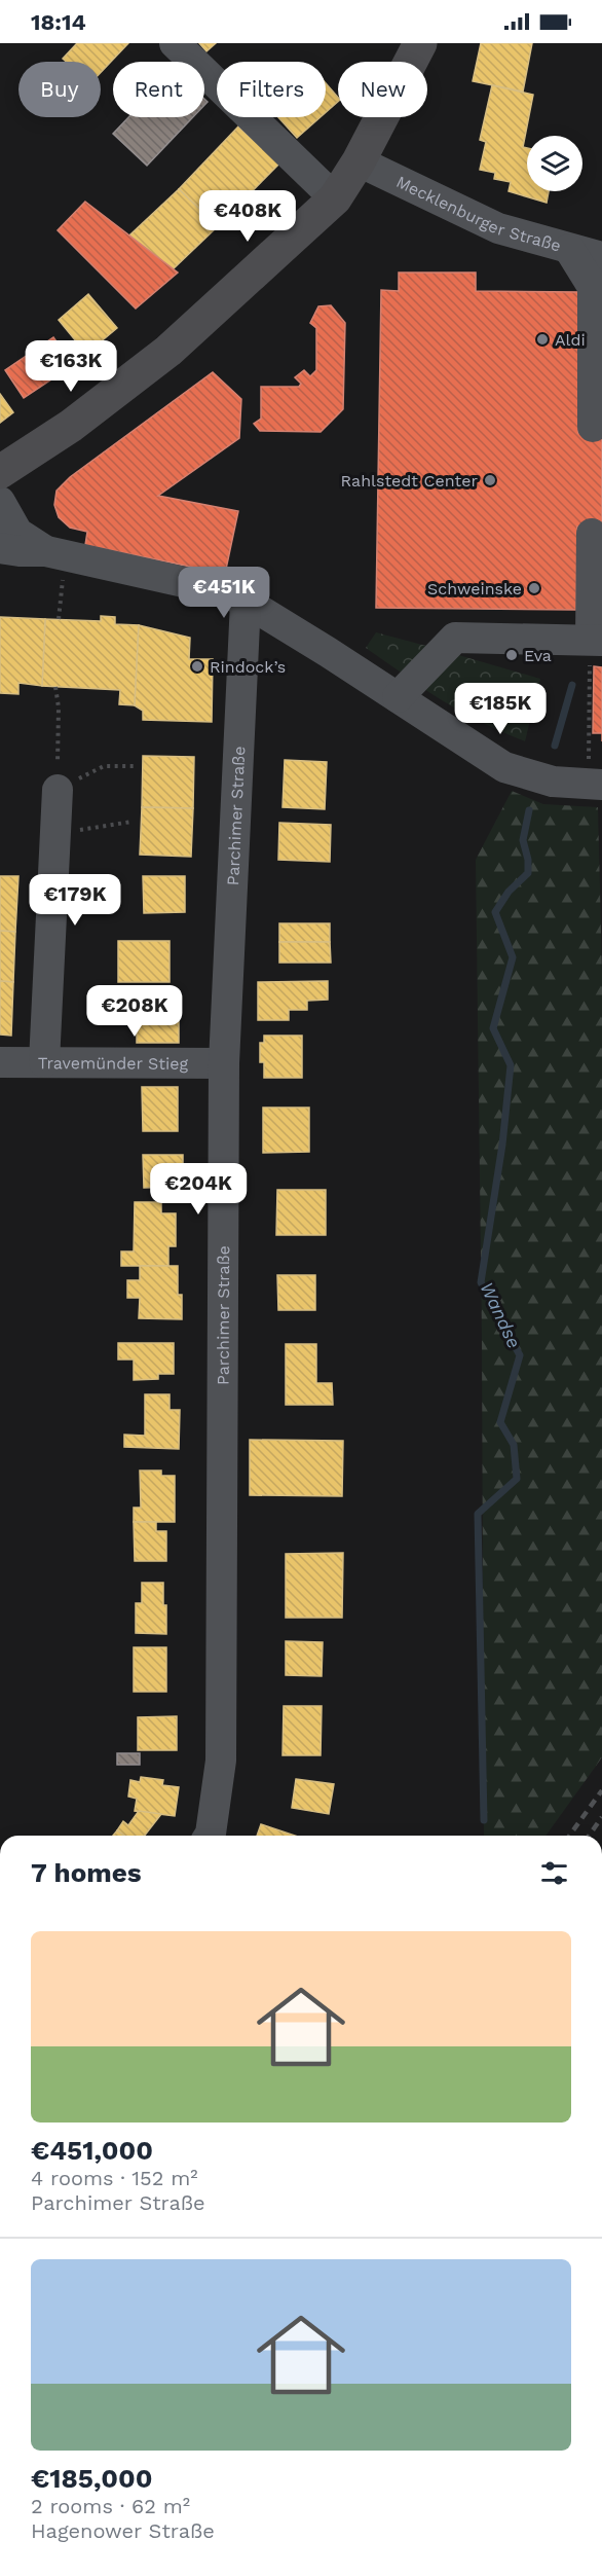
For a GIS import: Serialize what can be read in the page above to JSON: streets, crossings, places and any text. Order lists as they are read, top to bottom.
{
  "streets": {
    "street": ["Mecklenburger Straße", "Parchimer Straße", "Travemünder Stieg"]
  },
  "crossings": [
    ["Parchimer Straße", "Travemünder Stieg"]
  ],
  "water": ["Wandse"],
  "places": [
    "Aldi",
    "Rahlstedt Center",
    "Schweinske",
    "Eva",
    "Rindock’s"
  ],
  "page": {
    "status": "18:14",
    "chip": [
      "Buy",
      "Rent",
      "Filters",
      "New"
    ],
    "price": [
      "€408K",
      "€163K",
      "€451K",
      "€185K",
      "€179K",
      "€208K",
      "€204K"
    ],
    "heading": "7 homes",
    "list": [
      {
        "name": "€451,000",
        "note": "4 rooms · 152 m² · Parchimer Straße"
      },
      {
        "name": "€185,000",
        "note": "2 rooms · 62 m² · Hagenower Straße"
      }
    ]
  }
}
